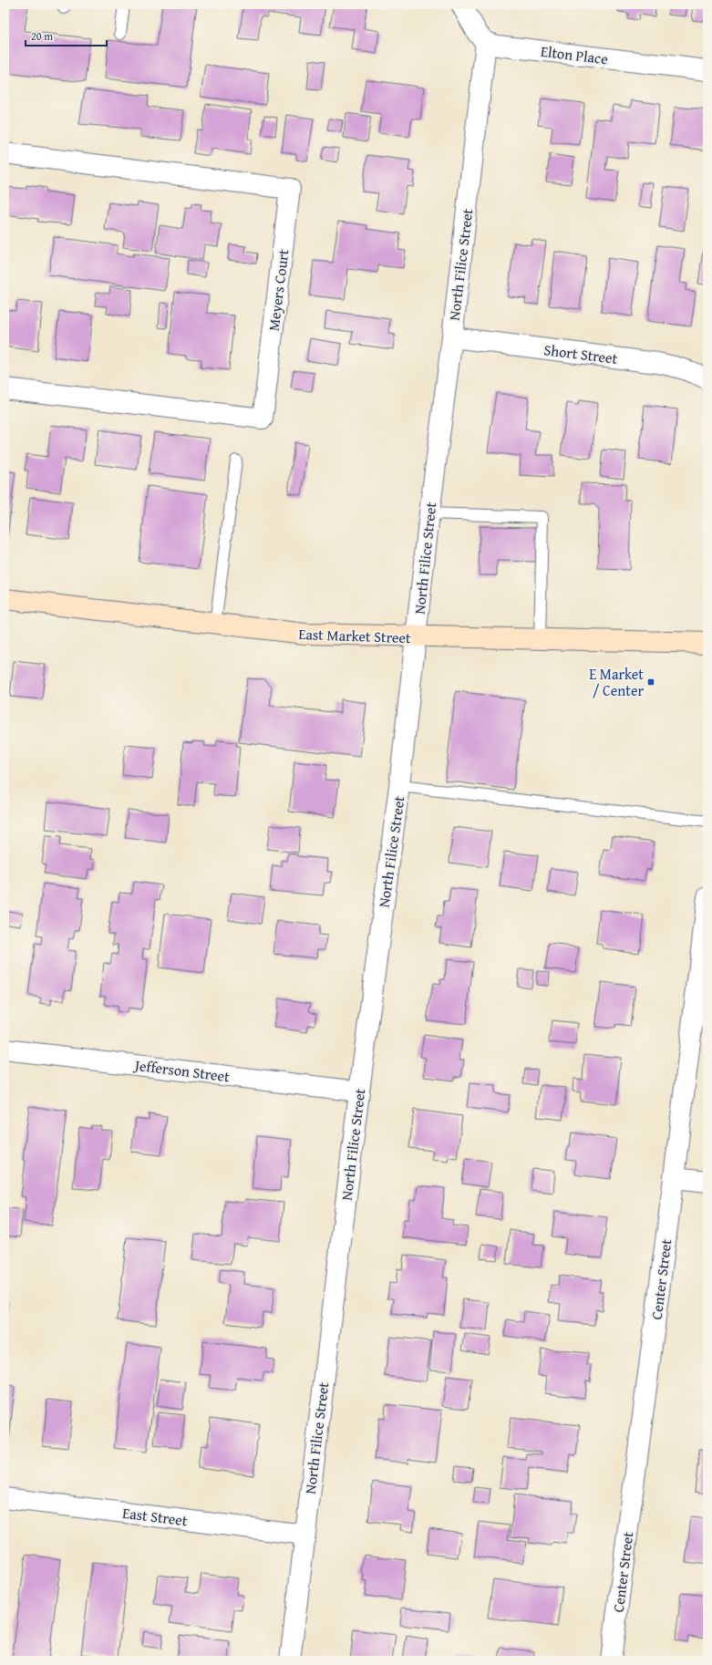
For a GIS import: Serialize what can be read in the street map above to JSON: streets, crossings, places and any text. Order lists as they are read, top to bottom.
{
  "streets": {
    "main road": ["East Market Street"],
    "street": [
      "Elton Place",
      "North Filice Street",
      "Meyers Court",
      "Short Street",
      "Jefferson Street",
      "Center Street",
      "East Street"
    ]
  },
  "crossings": [
    ["Elton Place", "North Filice Street"],
    ["North Filice Street", "Short Street"],
    ["North Filice Street", "East Market Street"],
    ["North Filice Street", "Jefferson Street"],
    ["North Filice Street", "East Street"]
  ],
  "places": {
    "transit": ["E Market / Center"]
  },
  "scale_bar": "20 m"
}
